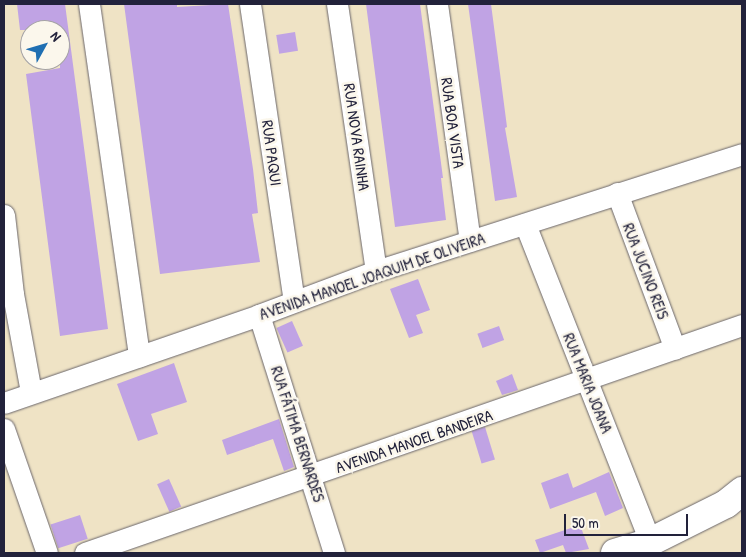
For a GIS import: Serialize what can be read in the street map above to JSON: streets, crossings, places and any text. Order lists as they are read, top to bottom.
{
  "streets": {
    "street": [
      "RUA BOA VISTA",
      "RUA NOVA RAINHA",
      "RUA PAQUI",
      "RUA JUCINO REIS",
      "AVENIDA MANOEL JOAQUIM DE OLIVEIRA",
      "RUA MARIA JOANA",
      "RUA FÁTIMA BERNARDES",
      "AVENIDA MANOEL BANDEIRA"
    ]
  },
  "crossings": [
    ["RUA BOA VISTA", "AVENIDA MANOEL JOAQUIM DE OLIVEIRA"],
    ["RUA NOVA RAINHA", "AVENIDA MANOEL JOAQUIM DE OLIVEIRA"],
    ["RUA PAQUI", "AVENIDA MANOEL JOAQUIM DE OLIVEIRA"],
    ["RUA JUCINO REIS", "AVENIDA MANOEL JOAQUIM DE OLIVEIRA"],
    ["RUA JUCINO REIS", "AVENIDA MANOEL BANDEIRA"],
    ["AVENIDA MANOEL JOAQUIM DE OLIVEIRA", "RUA MARIA JOANA"],
    ["AVENIDA MANOEL JOAQUIM DE OLIVEIRA", "RUA FÁTIMA BERNARDES"],
    ["RUA MARIA JOANA", "AVENIDA MANOEL BANDEIRA"],
    ["RUA FÁTIMA BERNARDES", "AVENIDA MANOEL BANDEIRA"]
  ],
  "scale_bar": "50 m",
  "north": "top right"
}
